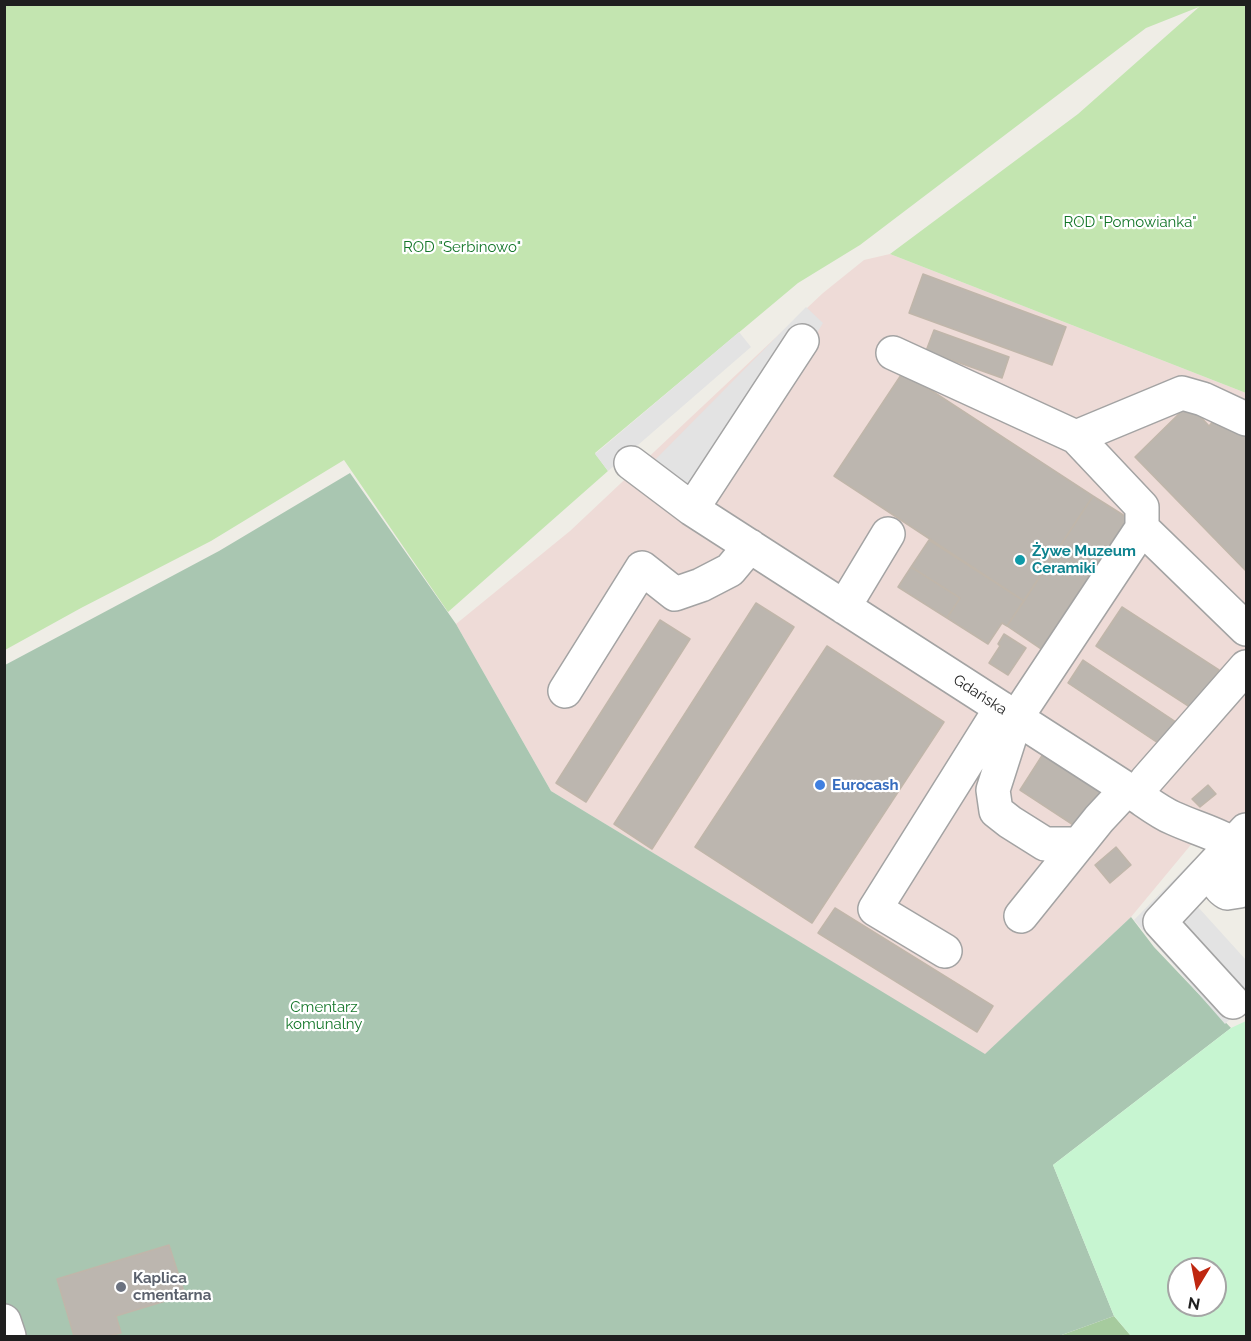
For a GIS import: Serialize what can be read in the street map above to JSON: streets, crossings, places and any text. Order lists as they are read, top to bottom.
{
  "streets": {
    "street": ["Gdańska"]
  },
  "parks": ["ROD \"Pomowianka\"", "ROD \"Serbinowo\"", "Cmentarz komunalny"],
  "places": ["Żywe Muzeum Ceramiki", "Eurocash", "Kaplica cmentarna"],
  "north": "bottom"
}
